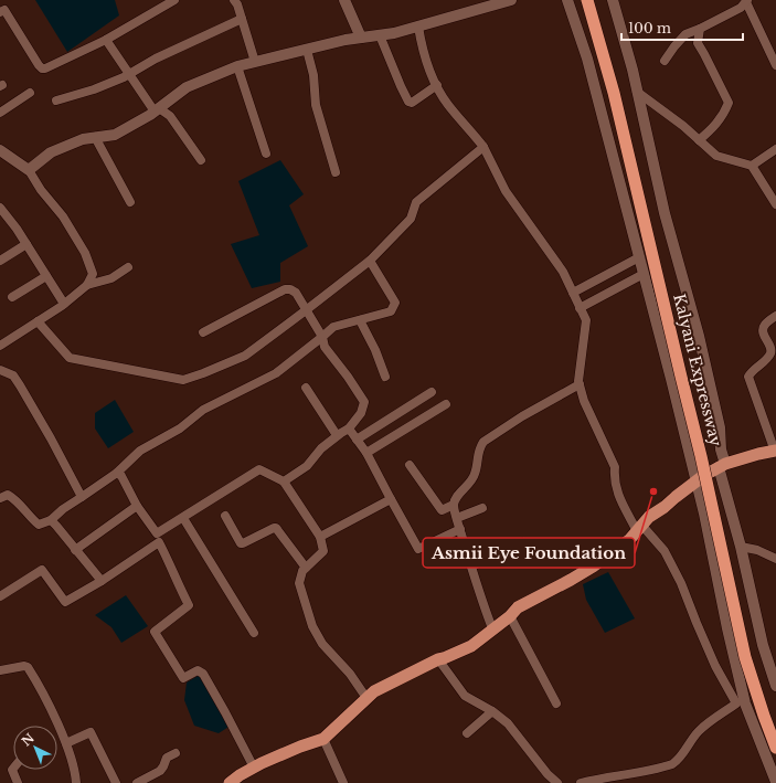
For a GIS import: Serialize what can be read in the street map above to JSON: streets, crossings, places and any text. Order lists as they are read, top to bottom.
{
  "streets": {
    "highway": ["Kalyani Expressway"]
  },
  "places": ["Asmii Eye Foundation"],
  "scale_bar": "100 m",
  "north": "top left"
}
